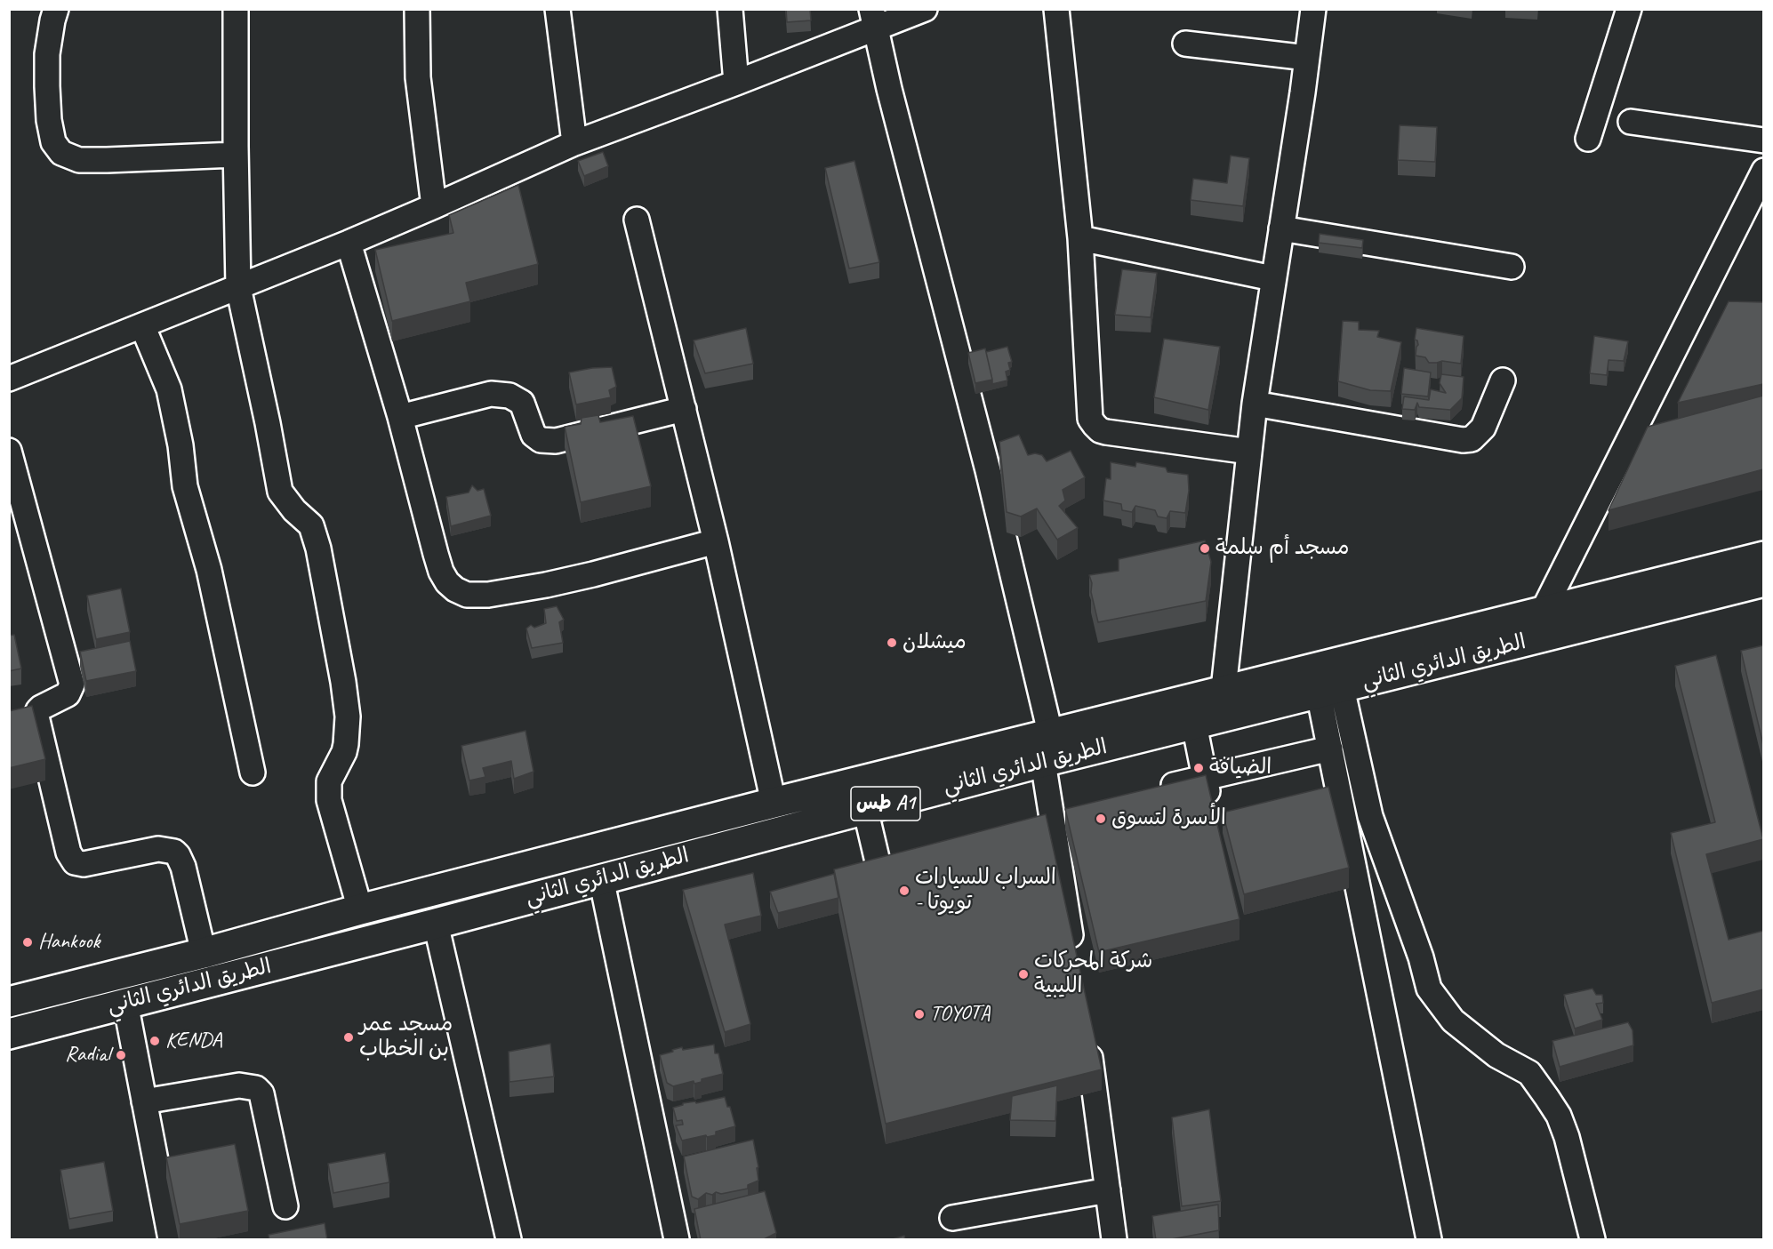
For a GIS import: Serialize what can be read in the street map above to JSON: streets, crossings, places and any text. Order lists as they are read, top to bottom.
{
  "streets": {
    "highway": ["الطريق الدائري الثاني", "طس A1"]
  },
  "places": [
    "مسجد أم سلمة",
    "ميشلان",
    "الضيافة",
    "الأسرة لتسوق",
    "السراب للسيارات - تويوتا",
    "Hankook",
    "شركة المحركات الليبية",
    "TOYOTA",
    "مسجد عمر بن الخطاب",
    "KENDA",
    "Radial"
  ]
}
